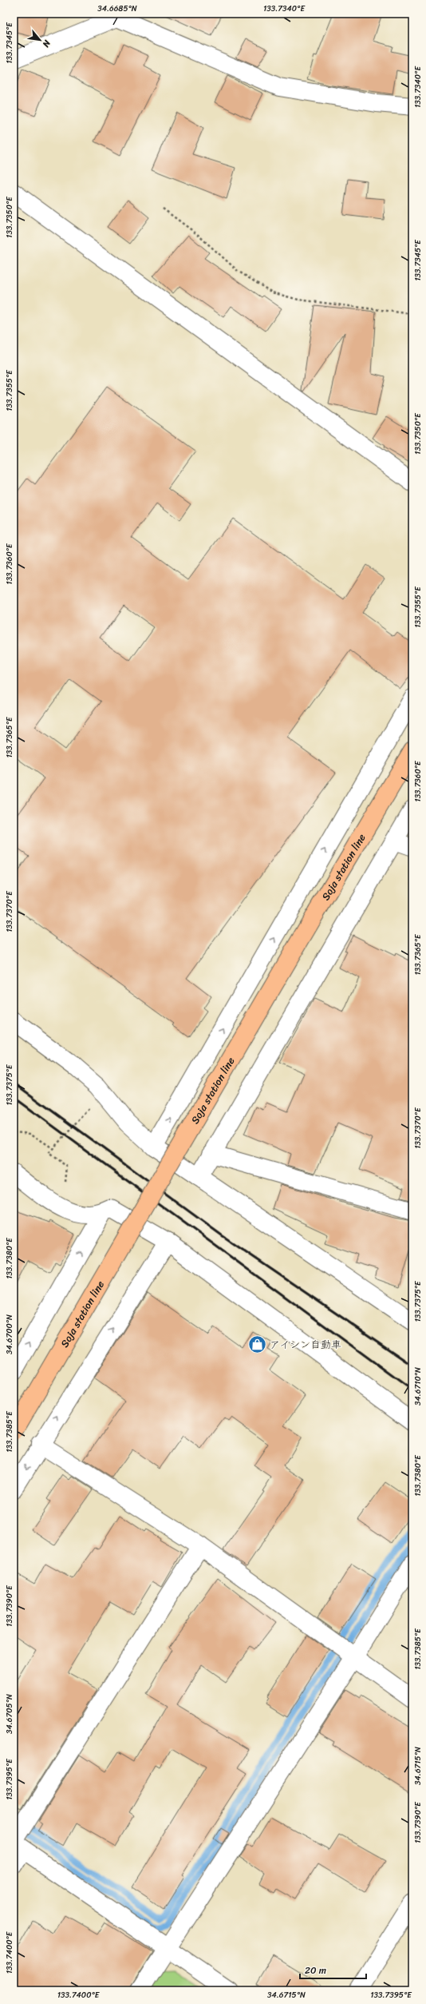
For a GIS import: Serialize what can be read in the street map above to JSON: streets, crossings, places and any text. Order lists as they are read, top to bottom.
{
  "streets": {
    "main road": ["Soja station line"]
  },
  "places": {
    "shop": ["アイシン自動車"]
  },
  "scale_bar": "20 m",
  "north": "bottom right",
  "coordinates": [
    "34.6685°N",
    "133.7340°E",
    "133.7345°E",
    "133.7350°E",
    "133.7355°E",
    "133.7360°E",
    "133.7365°E",
    "133.7370°E",
    "133.7375°E",
    "133.7380°E",
    "34.6700°N",
    "34.6710°N",
    "133.7385°E",
    "133.7390°E",
    "34.6705°N",
    "34.6715°N",
    "133.7395°E",
    "133.7400°E"
  ]
}
